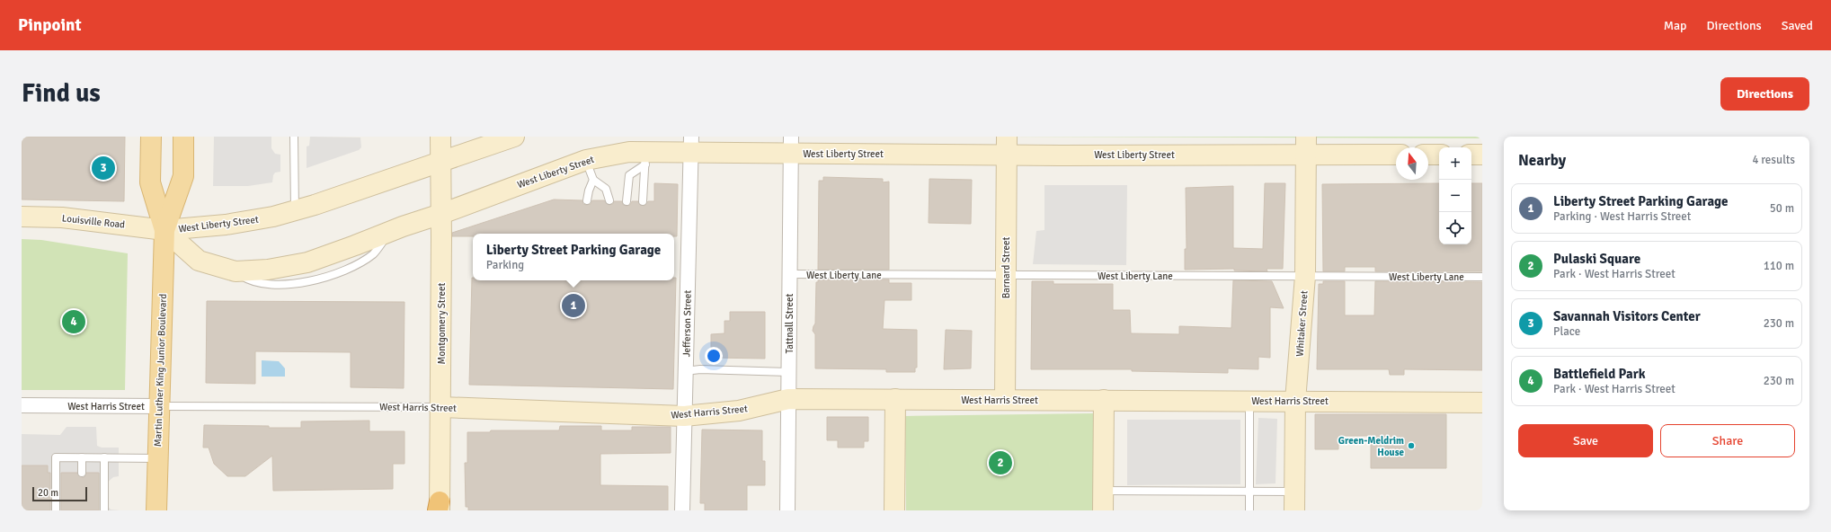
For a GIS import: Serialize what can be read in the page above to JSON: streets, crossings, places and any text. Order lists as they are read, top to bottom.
{
  "streets": {
    "main road": [
      "West Liberty Street",
      "Louisville Road",
      "Barnard Street",
      "Montgomery Street",
      "Whitaker Street",
      "Martin Luther King Junior Boulevard",
      "West Harris Street"
    ],
    "street": ["Jefferson Street", "Tattnall Street"],
    "lane": ["West Liberty Lane"]
  },
  "crossings": [
    ["West Liberty Street", "Louisville Road"],
    ["West Liberty Street", "Barnard Street"],
    ["West Liberty Street", "Montgomery Street"],
    ["West Liberty Street", "Jefferson Street"],
    ["West Liberty Street", "Tattnall Street"],
    ["West Liberty Street", "Whitaker Street"],
    ["West Liberty Street", "Martin Luther King Junior Boulevard"],
    ["Louisville Road", "Martin Luther King Junior Boulevard"],
    ["Barnard Street", "West Liberty Lane"],
    ["Barnard Street", "West Harris Street"],
    ["West Liberty Lane", "Tattnall Street"],
    ["West Liberty Lane", "Whitaker Street"],
    ["Montgomery Street", "West Harris Street"],
    ["Jefferson Street", "West Harris Street"],
    ["Tattnall Street", "West Harris Street"],
    ["Whitaker Street", "West Harris Street"],
    ["Martin Luther King Junior Boulevard", "West Harris Street"]
  ],
  "places": ["Green-Meldrim House"],
  "scale_bar": "20 m",
  "north": "top",
  "page": {
    "header": "Pinpoint",
    "nav": ["Map", "Directions", "Saved"],
    "buttons": [
      "Directions",
      ["Save", "Share"]
    ],
    "title": "Find us",
    "heading": ["Nearby", "4 results"],
    "map_buttons": ["+", "−"],
    "pins": [
      "3",
      "1",
      "4",
      "2"
    ],
    "list": [
      {
        "mark": "1",
        "name": "Liberty Street Parking Garage",
        "note": "Parking · West Harris Street",
        "value": "50 m"
      },
      {
        "mark": "2",
        "name": "Pulaski Square",
        "note": "Park · West Harris Street",
        "value": "110 m"
      },
      {
        "mark": "3",
        "name": "Savannah Visitors Center",
        "note": "Place",
        "value": "230 m"
      },
      {
        "mark": "4",
        "name": "Battlefield Park",
        "note": "Park · West Harris Street",
        "value": "230 m"
      }
    ],
    "popup": ["Liberty Street Parking Garage", "Parking"],
    "scale": "20 m"
  }
}
